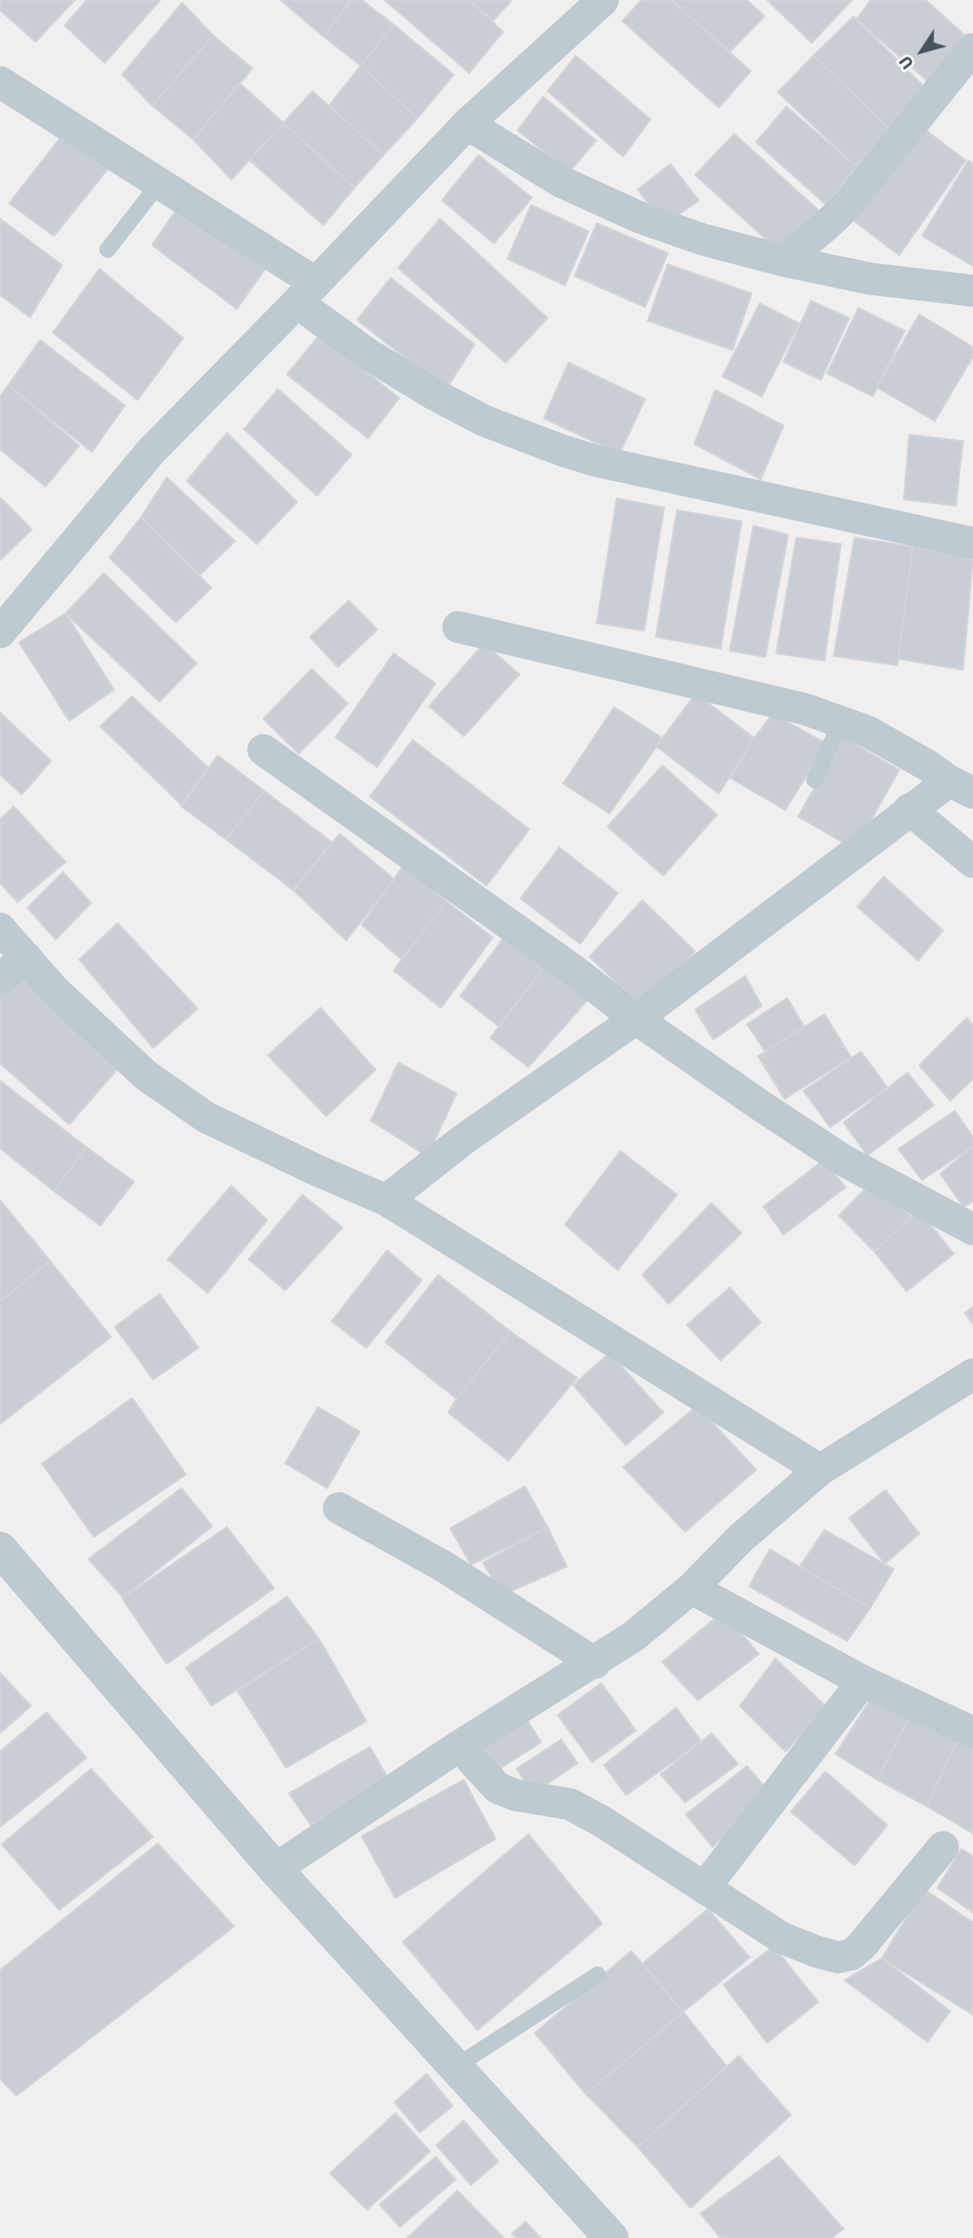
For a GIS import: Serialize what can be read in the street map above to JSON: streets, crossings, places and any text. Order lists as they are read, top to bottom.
{
  "north": "bottom left"
}
